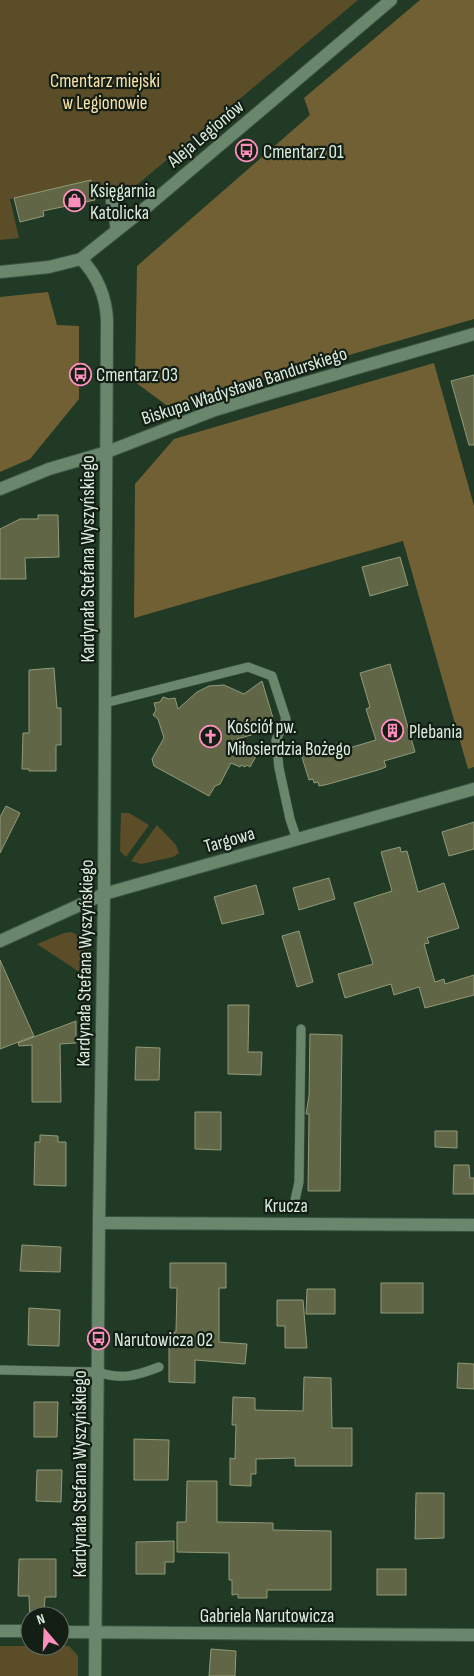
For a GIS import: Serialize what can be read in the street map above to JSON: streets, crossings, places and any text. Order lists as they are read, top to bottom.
{
  "streets": {
    "street": [
      "Aleja Legionów",
      "Biskupa Władysława Bandurskiego",
      "Kardynała Stefana Wyszyńskiego",
      "Targowa",
      "Krucza",
      "Gabriela Narutowicza"
    ]
  },
  "crossings": [
    ["Aleja Legionów", "Kardynała Stefana Wyszyńskiego"],
    ["Biskupa Władysława Bandurskiego", "Kardynała Stefana Wyszyńskiego"],
    ["Kardynała Stefana Wyszyńskiego", "Targowa"],
    ["Kardynała Stefana Wyszyńskiego", "Krucza"],
    ["Kardynała Stefana Wyszyńskiego", "Gabriela Narutowicza"]
  ],
  "parks": ["Cmentarz miejski w Legionowie"],
  "places": {
    "bus stop": ["Cmentarz 01", "Cmentarz 03", "Narutowicza 02"],
    "shop": ["Księgarnia Katolicka"],
    "building": ["Plebania"],
    "church": ["Kościół pw. Miłosierdzia Bożego"]
  },
  "north": "top"
}
